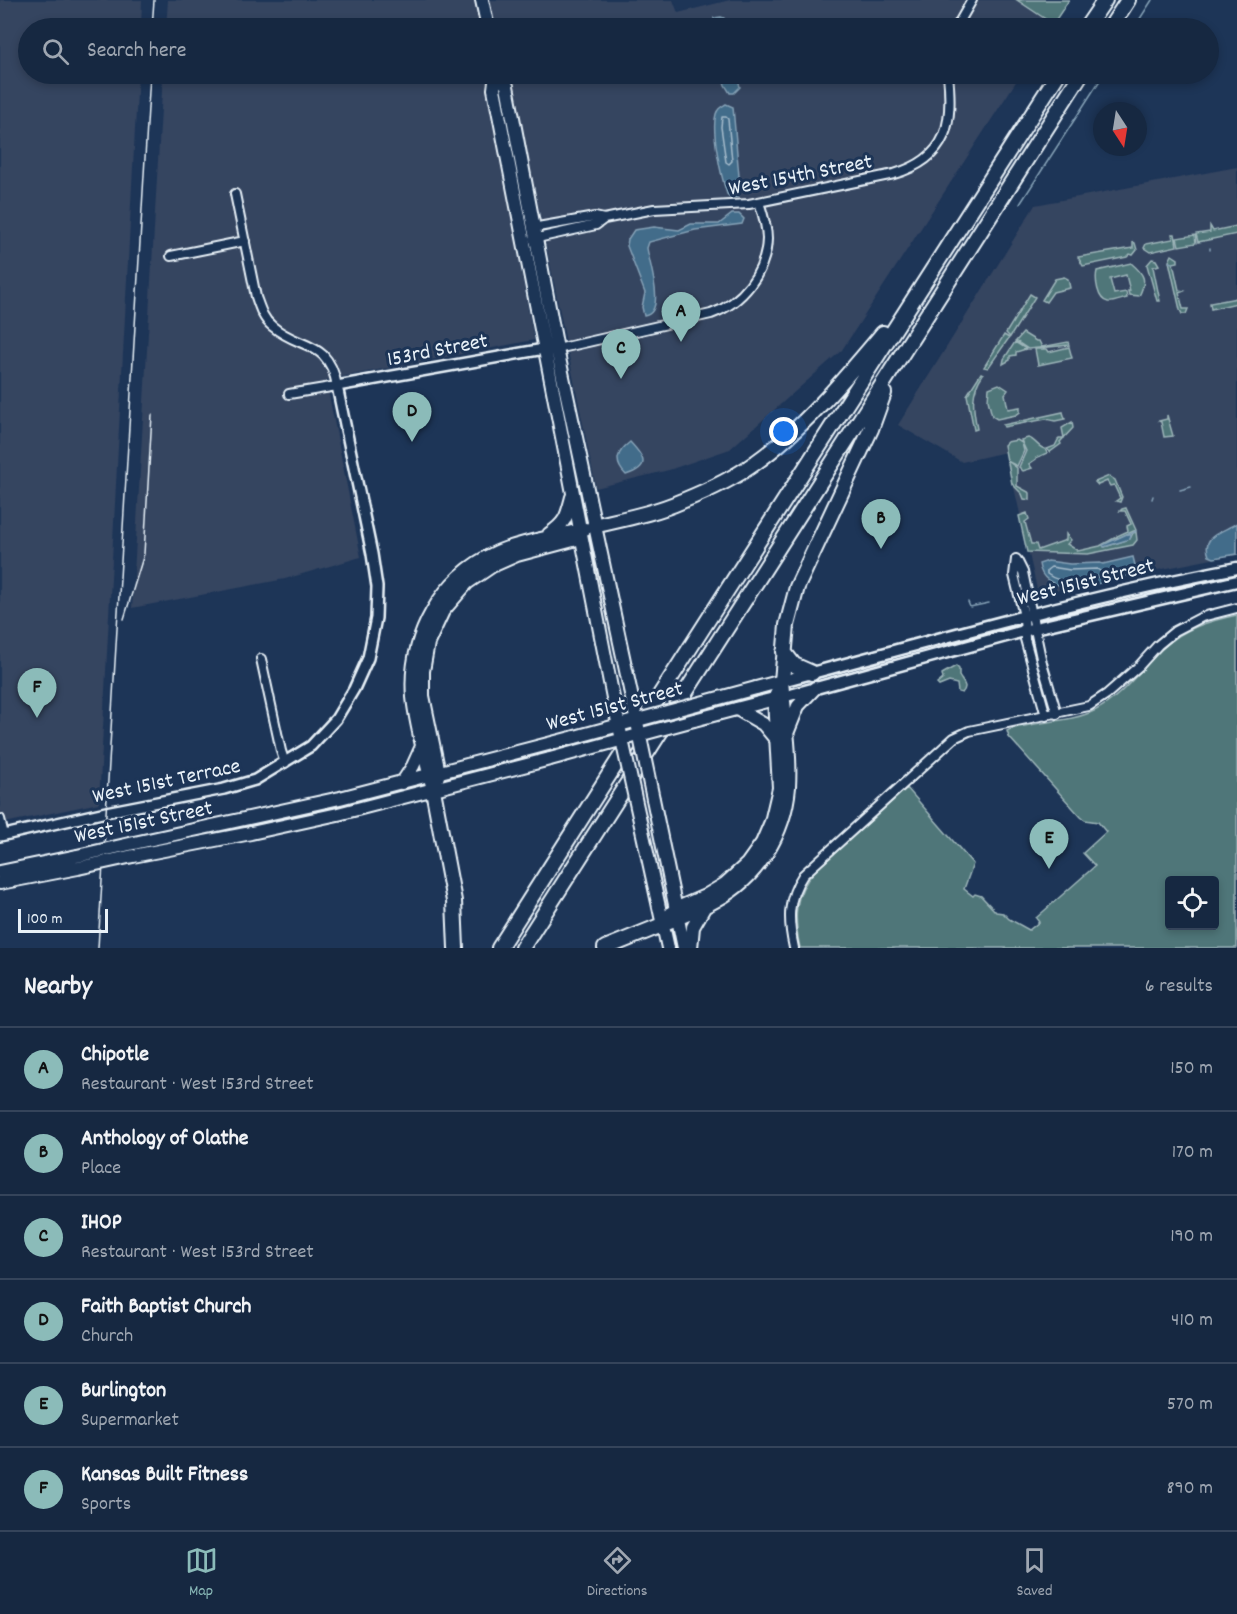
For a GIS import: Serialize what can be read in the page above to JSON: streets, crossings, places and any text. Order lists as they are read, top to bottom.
{
  "streets": {
    "main road": ["West 151st Street"],
    "street": ["West 154th Street", "153rd Street", "West 151st Terrace"]
  },
  "crossings": [
    ["153rd Street", "West 151st Terrace"]
  ],
  "scale_bar": "100 m",
  "north": "bottom",
  "page": {
    "search": "Search here",
    "pins": [
      "A",
      "C",
      "D",
      "B",
      "F",
      "E"
    ],
    "scale": "100 m",
    "heading": ["Nearby", "6 results"],
    "list": [
      {
        "mark": "A",
        "name": "Chipotle",
        "note": "Restaurant · West 153rd Street",
        "value": "150 m"
      },
      {
        "mark": "B",
        "name": "Anthology of Olathe",
        "note": "Place",
        "value": "170 m"
      },
      {
        "mark": "C",
        "name": "IHOP",
        "note": "Restaurant · West 153rd Street",
        "value": "190 m"
      },
      {
        "mark": "D",
        "name": "Faith Baptist Church",
        "note": "Church",
        "value": "410 m"
      },
      {
        "mark": "E",
        "name": "Burlington",
        "note": "Supermarket",
        "value": "570 m"
      },
      {
        "mark": "F",
        "name": "Kansas Built Fitness",
        "note": "Sports",
        "value": "890 m"
      }
    ],
    "nav": ["Map", "Directions", "Saved"]
  }
}
